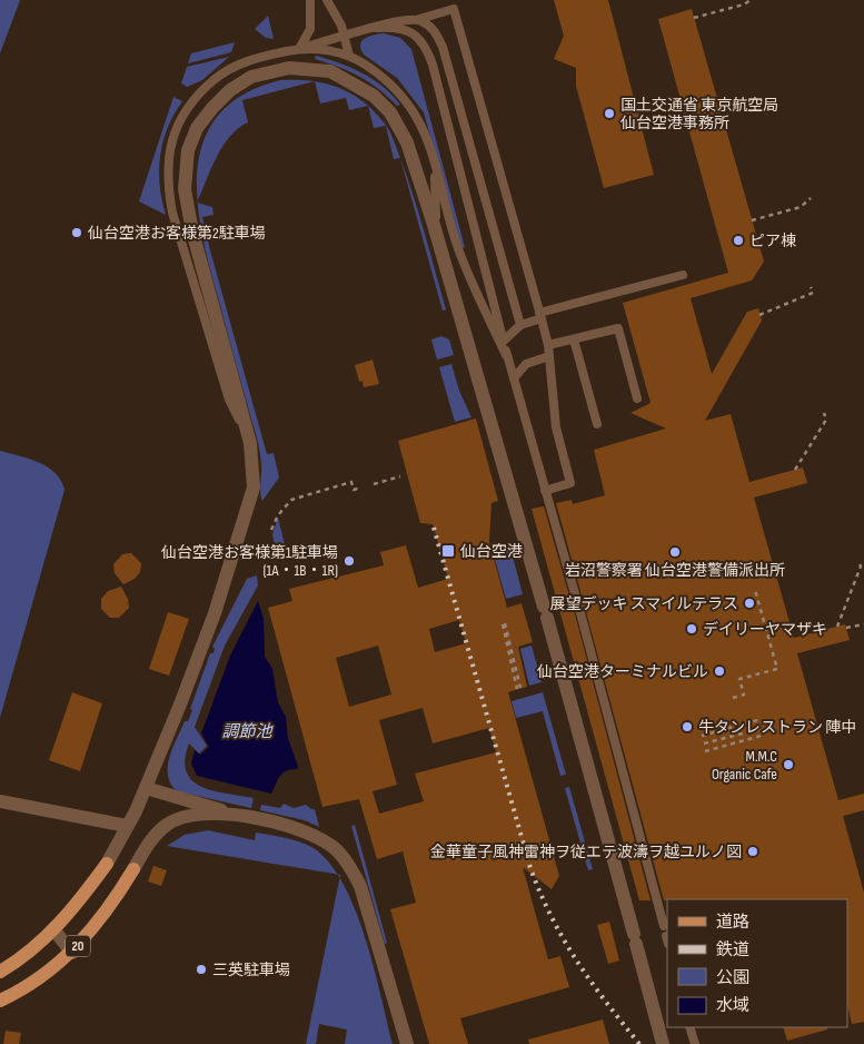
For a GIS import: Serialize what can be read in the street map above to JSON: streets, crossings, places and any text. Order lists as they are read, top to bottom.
{
  "streets": {
    "main road": ["20"]
  },
  "water": ["調節池"],
  "places": {
    "other": [
      "国土交通省 東京航空局 仙台空港事務所",
      "仙台空港お客様第2駐車場",
      "ピア棟",
      "岩沼警察署 仙台空港警備派出所",
      "仙台空港お客様第1駐車場 (1A・1B・1R)",
      "展望デッキ スマイルテラス",
      "デイリーヤマザキ",
      "仙台空港ターミナルビル",
      "牛タンレストラン 陣中",
      "M.M.C Organic Cafe",
      "金華童子風神雷神ヲ従エテ波濤ヲ越ユルノ図",
      "三英駐車場"
    ],
    "transit": ["仙台空港"]
  },
  "legend": [
    "道路",
    "鉄道",
    "公園",
    "水域"
  ]
}
